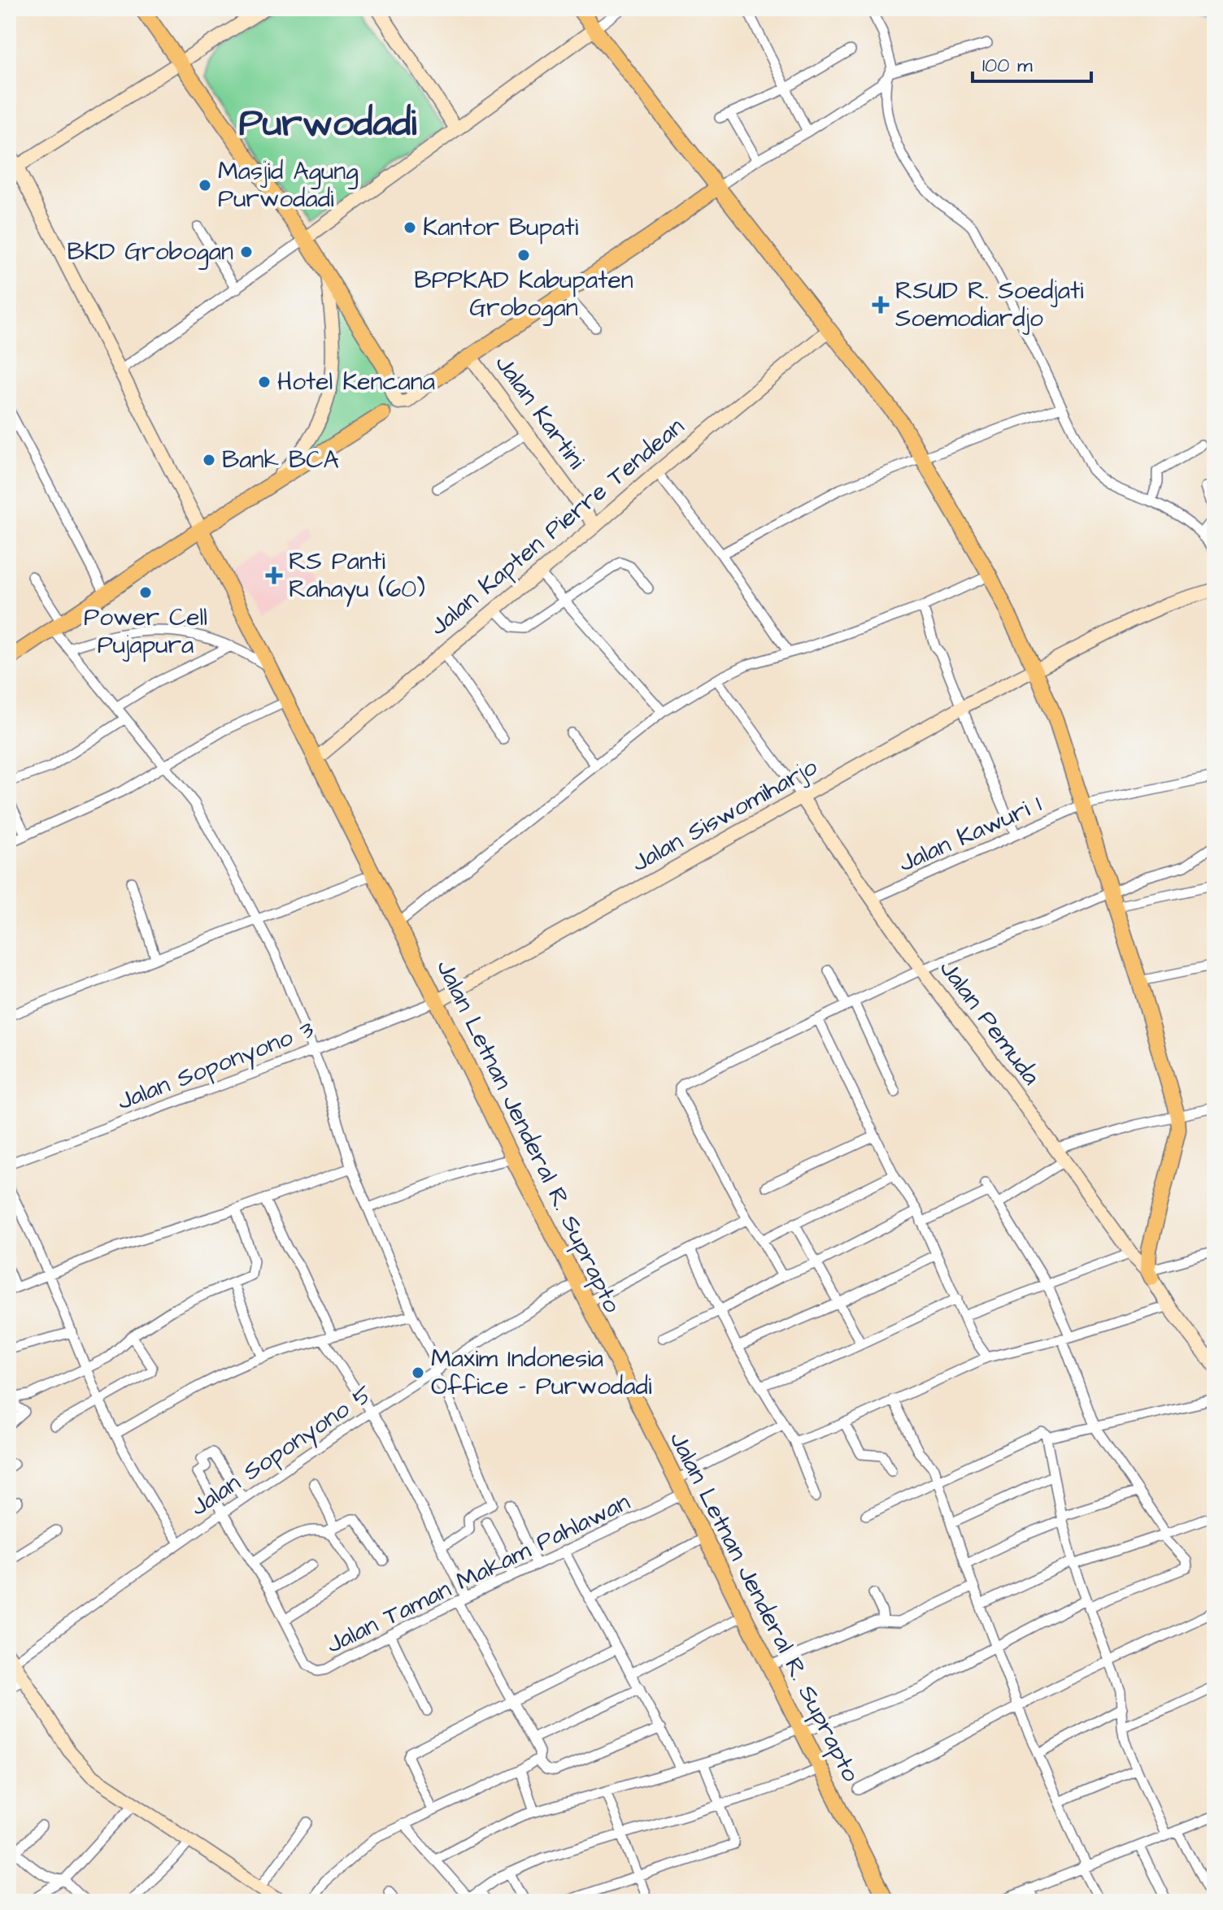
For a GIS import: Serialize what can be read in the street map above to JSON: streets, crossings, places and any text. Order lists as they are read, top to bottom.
{
  "streets": {
    "main road": [
      "Jalan Kartini",
      "Jalan Kapten Pierre Tendean",
      "Jalan Siswomiharjo",
      "Jalan Pemuda",
      "Jalan Letnan Jenderal R. Suprapto"
    ],
    "street": [
      "Jalan Kawuri 1",
      "Jalan Soponyono 3",
      "Jalan Soponyono 5",
      "Jalan Taman Makam Pahlawan"
    ]
  },
  "crossings": [
    ["Jalan Kartini", "Jalan Kapten Pierre Tendean"],
    ["Jalan Kapten Pierre Tendean", "Jalan Letnan Jenderal R. Suprapto"],
    ["Jalan Siswomiharjo", "Jalan Pemuda"],
    ["Jalan Siswomiharjo", "Jalan Soponyono 3"],
    ["Jalan Siswomiharjo", "Jalan Letnan Jenderal R. Suprapto"],
    ["Jalan Kawuri 1", "Jalan Pemuda"],
    ["Jalan Soponyono 3", "Jalan Letnan Jenderal R. Suprapto"],
    ["Jalan Letnan Jenderal R. Suprapto", "Jalan Soponyono 5"],
    ["Jalan Letnan Jenderal R. Suprapto", "Jalan Taman Makam Pahlawan"],
    ["Jalan Soponyono 5", "Jalan Taman Makam Pahlawan"]
  ],
  "districts": ["Purwodadi"],
  "places": {
    "other": [
      "Masjid Agung Purwodadi",
      "Kantor Bupati",
      "BKD Grobogan",
      "BPPKAD Kabupaten Grobogan",
      "Hotel Kencana",
      "Bank BCA",
      "Power Cell Pujapura",
      "Maxim Indonesia Office - Purwodadi"
    ],
    "health": ["RSUD R. Soedjati Soemodiardjo", "RS Panti Rahayu (60)"]
  },
  "scale_bar": "100 m"
}
